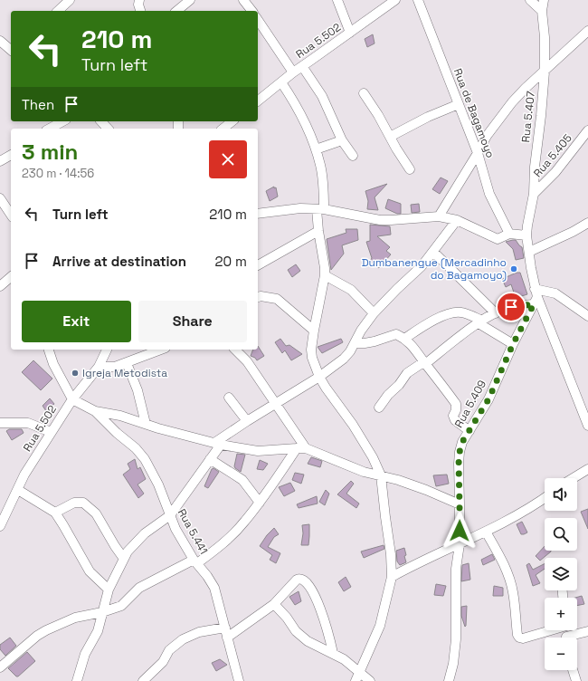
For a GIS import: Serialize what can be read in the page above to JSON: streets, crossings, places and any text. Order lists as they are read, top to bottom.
{
  "streets": {
    "street": [
      "Rua 5.502",
      "Rua de Bagamoyo",
      "Rua 5.407",
      "Rua 5.405",
      "Rua 5.409",
      "Rua 5.441"
    ]
  },
  "crossings": [
    ["Rua 5.407", "Rua 5.405"]
  ],
  "places": ["Dumbanengue (Mercadinho do Bagamoyo)", "Igreja Metodista"],
  "page": {
    "turn": ["210 m", "Turn left"],
    "then": "Then",
    "heading": ["3 min", "230 m · 14:56"],
    "list": [
      {
        "name": "Turn left",
        "value": "210 m"
      },
      {
        "name": "Arrive at destination",
        "value": "20 m"
      }
    ],
    "buttons": ["Exit", "Share"],
    "map_buttons": ["+", "−"]
  }
}
